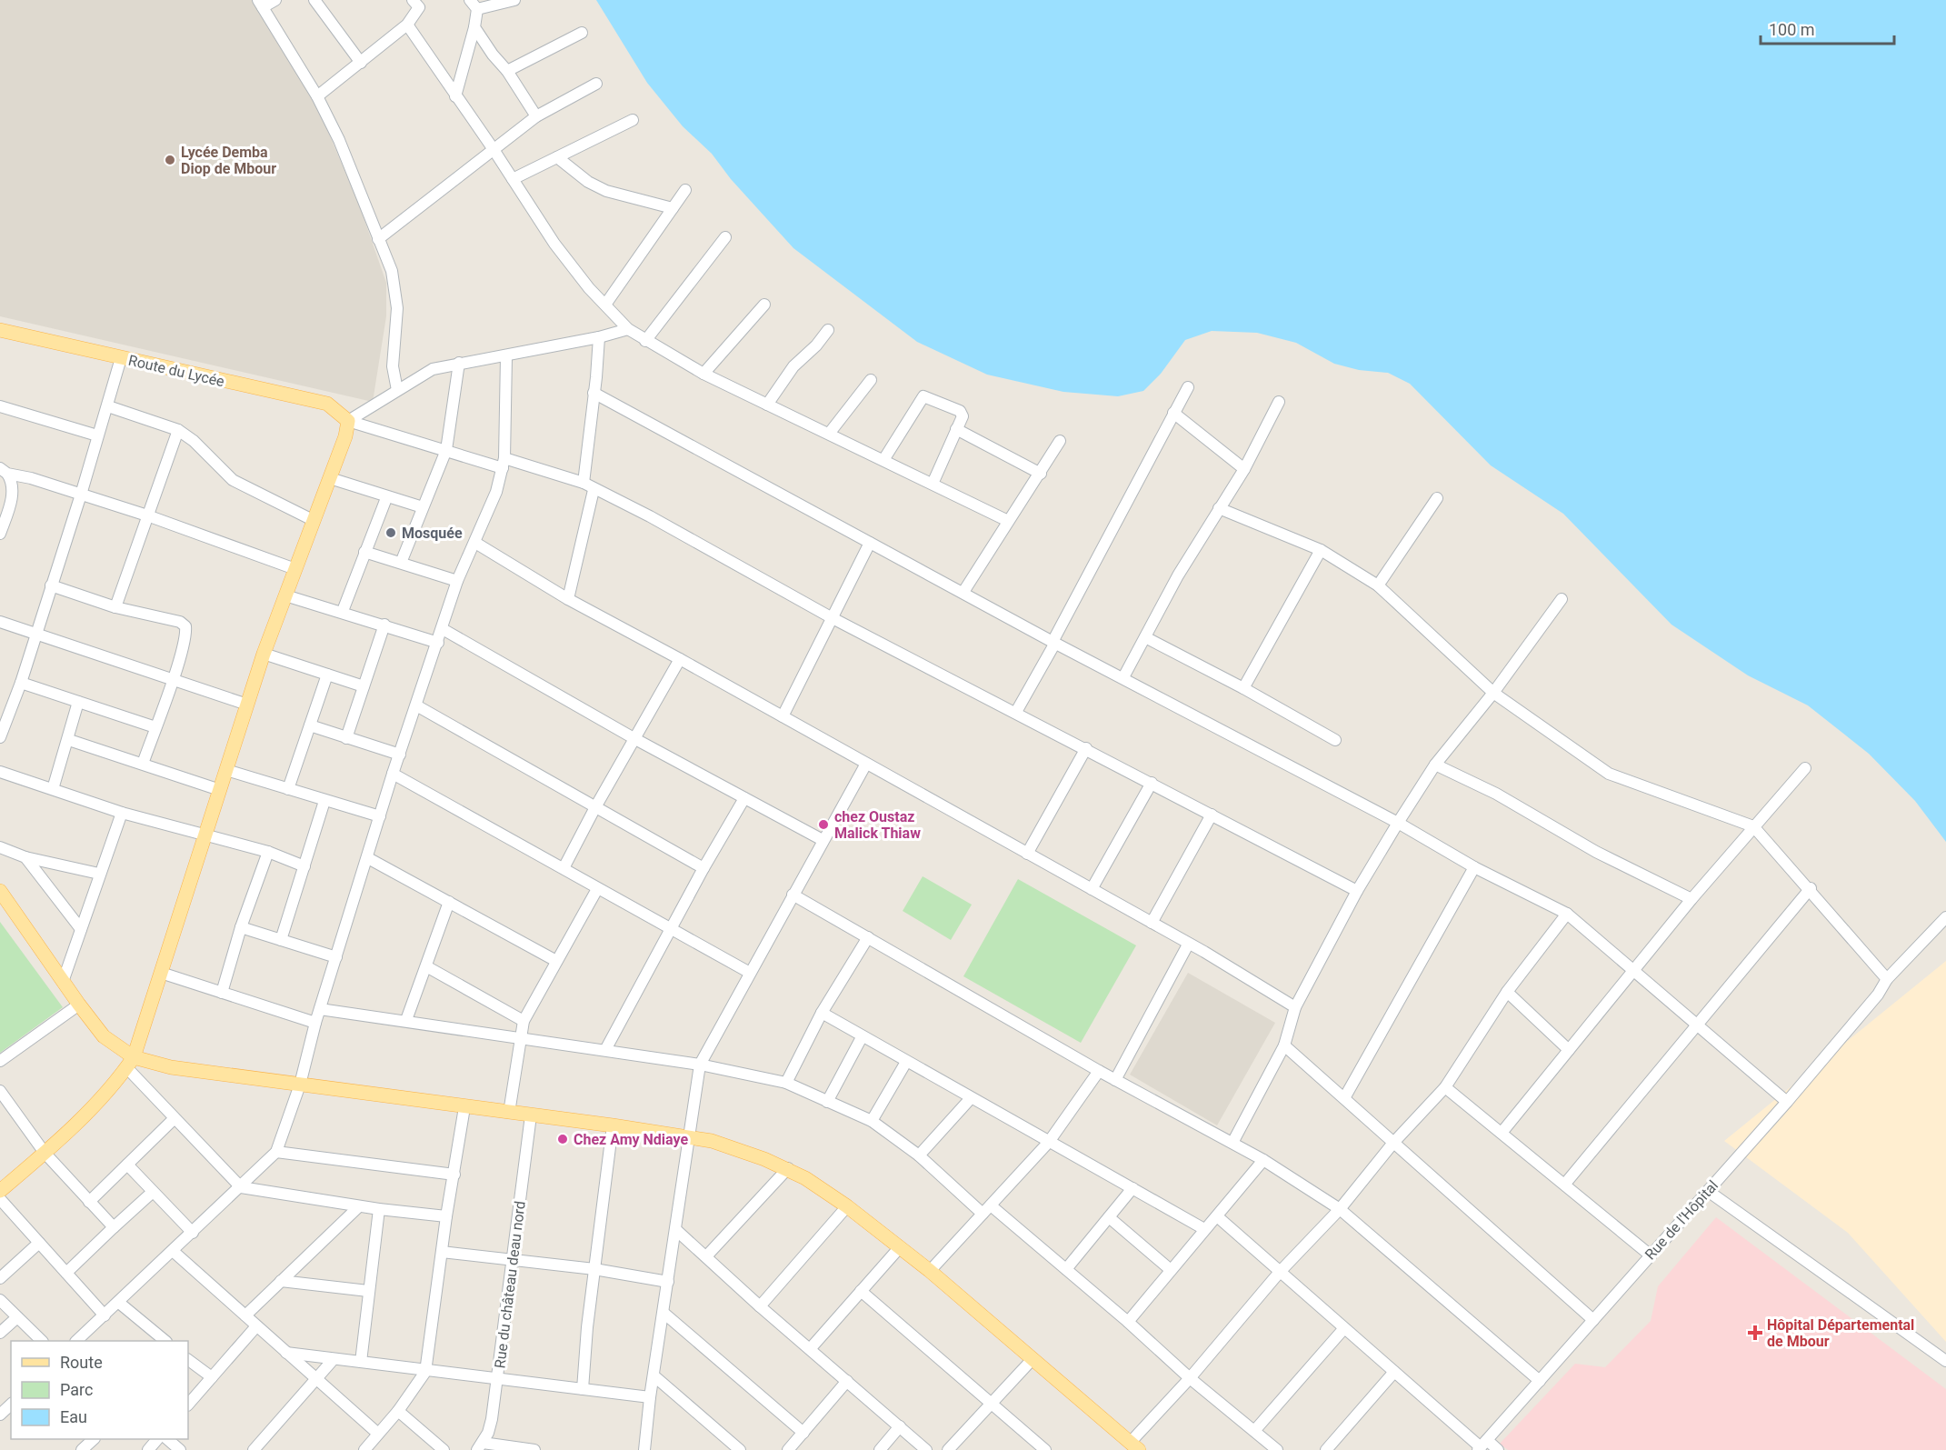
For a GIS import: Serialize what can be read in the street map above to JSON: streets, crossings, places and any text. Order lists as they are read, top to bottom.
{
  "streets": {
    "main road": ["Route du Lycée"],
    "street": ["Rue de l'Hôpital", "Rue du château deau nord"]
  },
  "places": {
    "other": [
      "Lycée Demba Diop de Mbour",
      "Mosquée",
      "chez Oustaz Malick Thiaw",
      "Chez Amy Ndiaye"
    ],
    "health": ["Hôpital Départemental de Mbour"]
  },
  "legend": ["Route", "Parc", "Eau"],
  "scale_bar": "100 m"
}
